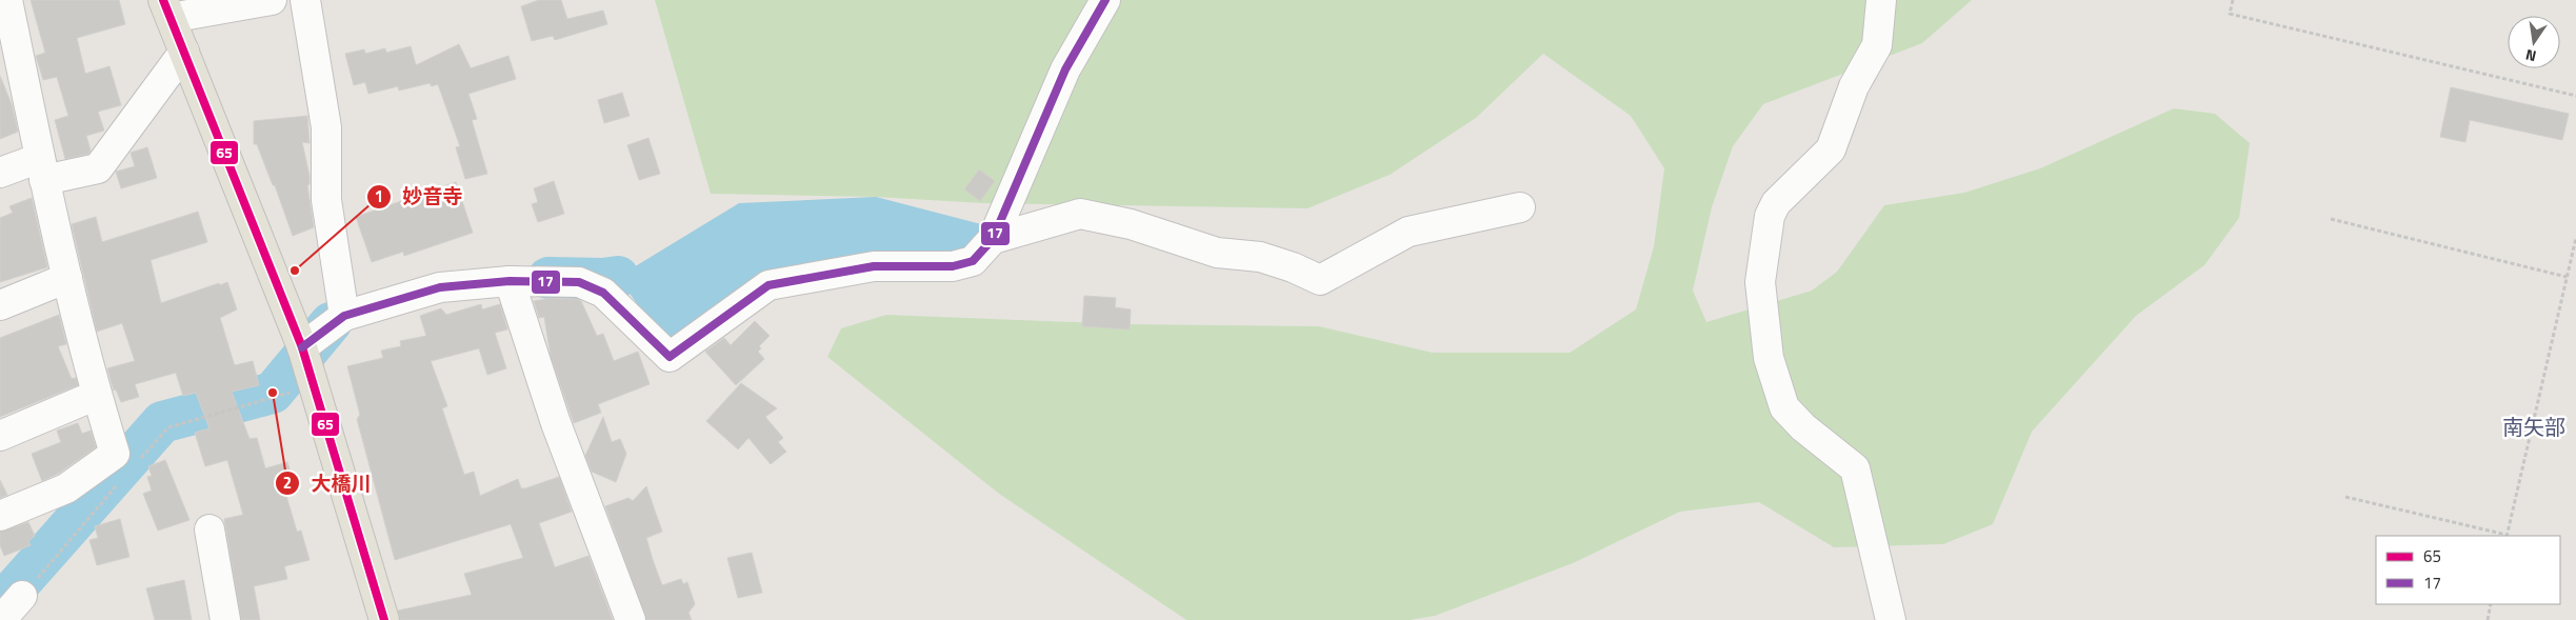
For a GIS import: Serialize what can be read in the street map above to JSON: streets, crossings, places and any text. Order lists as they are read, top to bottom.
{
  "districts": ["南矢部"],
  "places": ["妙音寺", "大橋川"],
  "lines": ["transit line 65", "transit line 17"],
  "legend": ["65", "17"],
  "north": "bottom"
}
